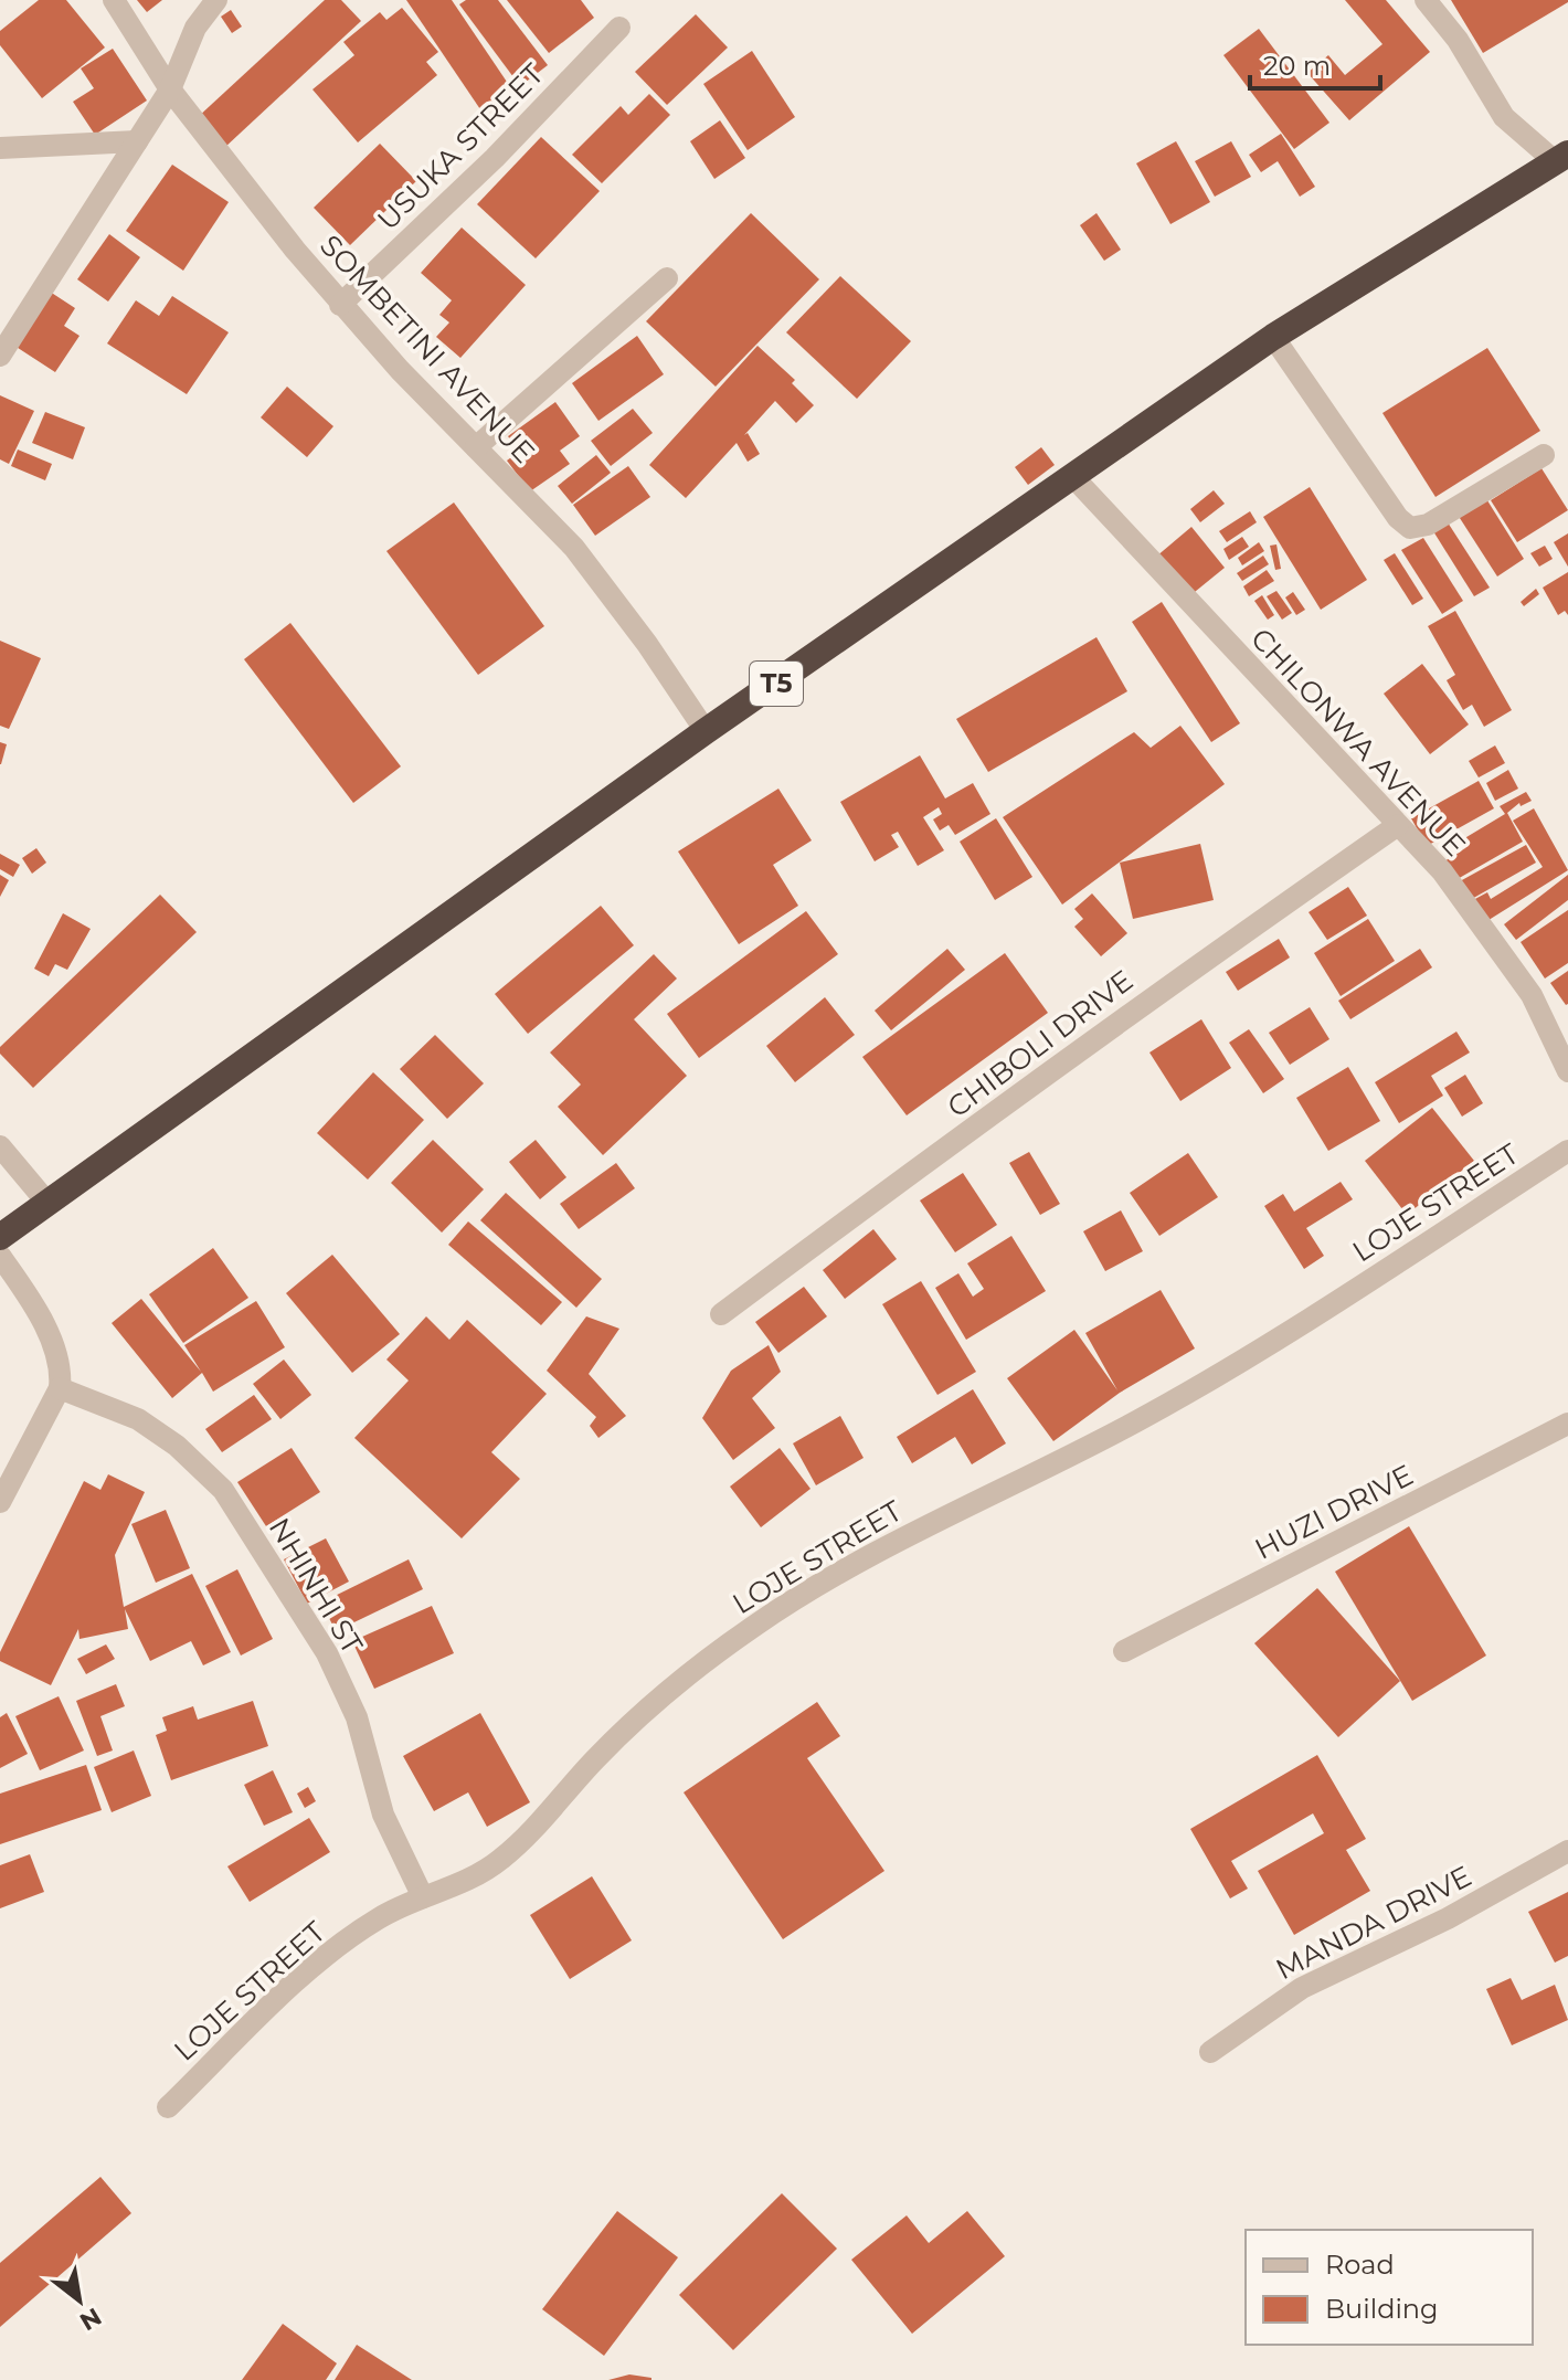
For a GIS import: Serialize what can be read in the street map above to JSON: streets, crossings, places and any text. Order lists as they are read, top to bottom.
{
  "streets": {
    "highway": ["T5"],
    "street": [
      "USUKA STREET",
      "SOMBETINI AVENUE",
      "CHILONWA AVENUE",
      "CHIBOLI DRIVE",
      "LOJE STREET",
      "HUZI DRIVE",
      "NHINHI ST",
      "MANDA DRIVE"
    ]
  },
  "crossings": [
    ["USUKA STREET", "SOMBETINI AVENUE"],
    ["SOMBETINI AVENUE", "T5"],
    ["T5", "CHILONWA AVENUE"],
    ["CHILONWA AVENUE", "CHIBOLI DRIVE"],
    ["LOJE STREET", "NHINHI ST"]
  ],
  "legend": ["Road", "Building"],
  "scale_bar": "20 m",
  "north": "bottom right"
}
